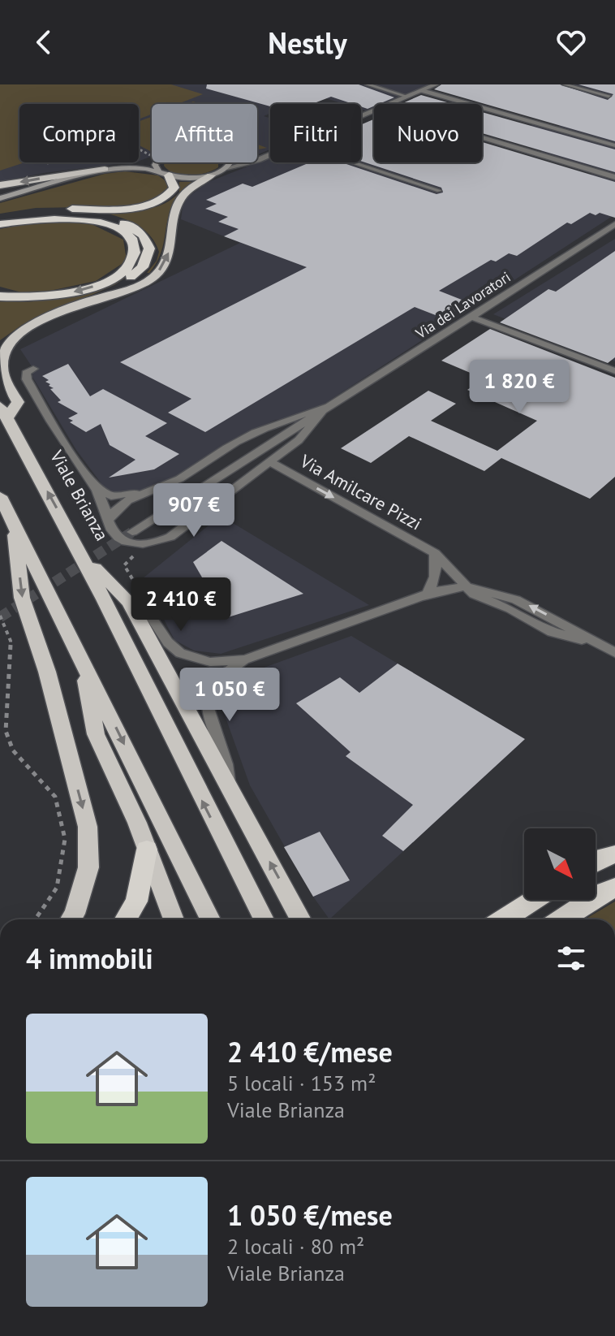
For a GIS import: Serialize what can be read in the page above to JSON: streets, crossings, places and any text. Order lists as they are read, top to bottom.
{
  "streets": {
    "highway": ["Viale Brianza"],
    "street": ["Via dei Lavoratori", "Via Amilcare Pizzi"]
  },
  "crossings": [
    ["Via dei Lavoratori", "Via Amilcare Pizzi"]
  ],
  "one_way": ["Via Amilcare Pizzi"],
  "north": "bottom right",
  "page": {
    "header": "Nestly",
    "chip": [
      "Compra",
      "Affitta",
      "Filtri",
      "Nuovo"
    ],
    "price": [
      "1 820 €",
      "907 €",
      "2 410 €",
      "1 050 €"
    ],
    "heading": "4 immobili",
    "list": [
      {
        "name": "2 410 €/mese",
        "note": "5 locali · 153 m² · Viale Brianza"
      },
      {
        "name": "1 050 €/mese",
        "note": "2 locali · 80 m² · Viale Brianza"
      }
    ]
  }
}
